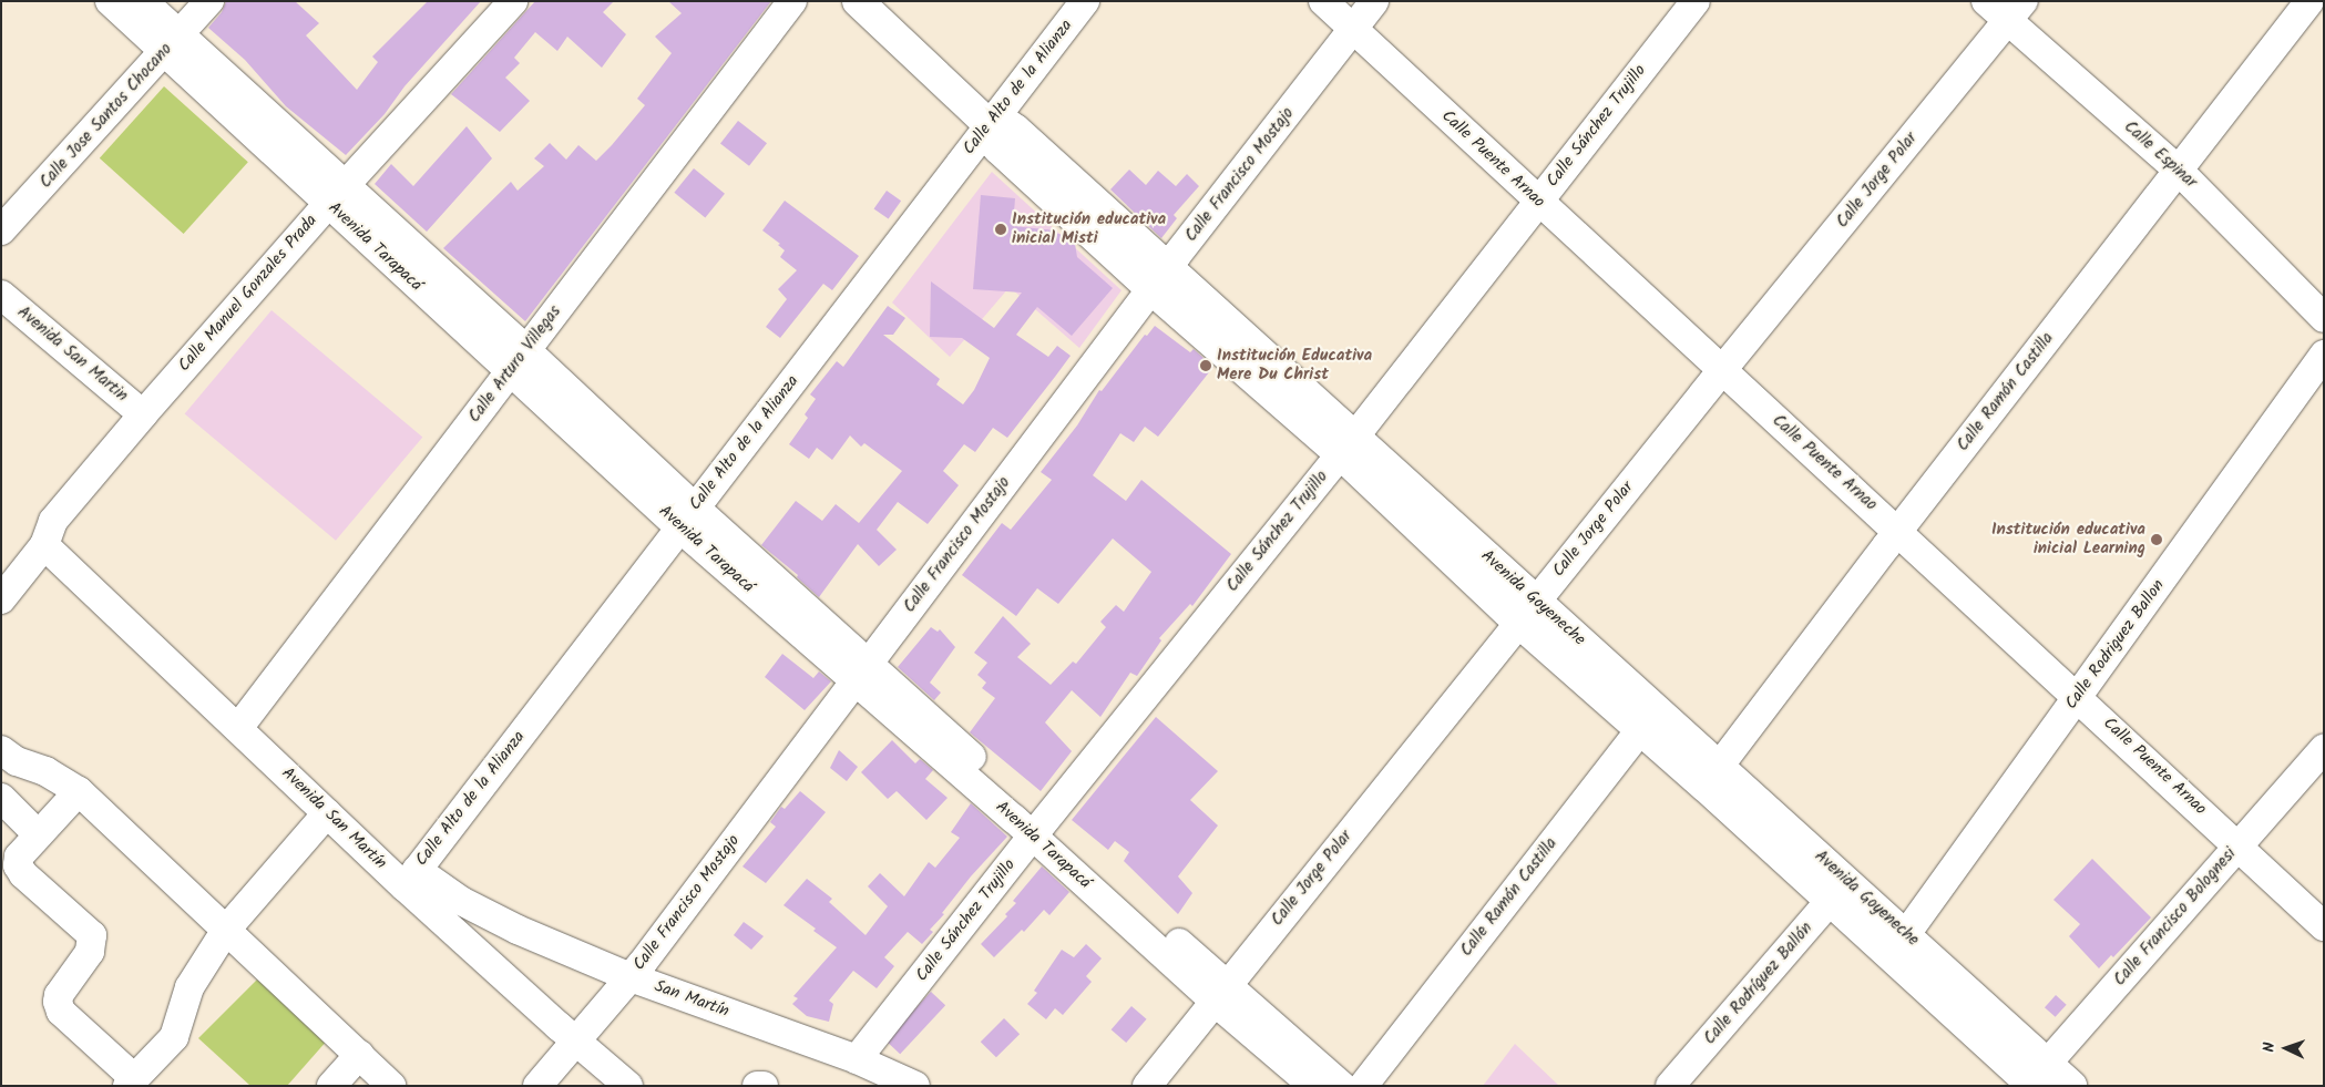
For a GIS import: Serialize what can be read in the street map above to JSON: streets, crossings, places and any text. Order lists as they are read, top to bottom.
{
  "streets": {
    "main road": ["Avenida Goyeneche"],
    "street": [
      "Calle Alto de la Alianza",
      "Calle Jose Santos Chocano",
      "Calle Sánchez Trujillo",
      "Calle Espinar",
      "Calle Puente Arnao",
      "Calle Francisco Mostajo",
      "Calle Jorge Polar",
      "Avenida Tarapacá",
      "Calle Manuel Gonzales Prada",
      "Avenida San Martin",
      "Calle Arturo Villegas",
      "Calle Ramón Castilla",
      "Calle Rodriguez Ballon",
      "Avenida San Martín",
      "Calle Francisco Bolognesi",
      "Calle Rodríguez Ballón",
      "San Martín"
    ]
  },
  "crossings": [
    ["Calle Alto de la Alianza", "Avenida Tarapacá"],
    ["Calle Alto de la Alianza", "Avenida Goyeneche"],
    ["Calle Alto de la Alianza", "Avenida San Martín"],
    ["Calle Alto de la Alianza", "San Martín"],
    ["Calle Jose Santos Chocano", "Avenida Tarapacá"],
    ["Calle Sánchez Trujillo", "Calle Puente Arnao"],
    ["Calle Sánchez Trujillo", "Avenida Tarapacá"],
    ["Calle Sánchez Trujillo", "Avenida Goyeneche"],
    ["Calle Sánchez Trujillo", "San Martín"],
    ["Calle Espinar", "Calle Jorge Polar"],
    ["Calle Espinar", "Calle Ramón Castilla"],
    ["Calle Puente Arnao", "Calle Francisco Mostajo"],
    ["Calle Puente Arnao", "Calle Jorge Polar"],
    ["Calle Puente Arnao", "Calle Ramón Castilla"],
    ["Calle Puente Arnao", "Calle Rodriguez Ballon"],
    ["Calle Puente Arnao", "Calle Francisco Bolognesi"],
    ["Calle Francisco Mostajo", "Avenida Tarapacá"],
    ["Calle Francisco Mostajo", "Avenida Goyeneche"],
    ["Calle Francisco Mostajo", "Avenida San Martín"],
    ["Calle Francisco Mostajo", "San Martín"],
    ["Calle Jorge Polar", "Avenida Tarapacá"],
    ["Calle Jorge Polar", "Avenida Goyeneche"],
    ["Avenida Tarapacá", "Calle Manuel Gonzales Prada"],
    ["Avenida Tarapacá", "Calle Arturo Villegas"],
    ["Calle Manuel Gonzales Prada", "Avenida San Martin"],
    ["Calle Manuel Gonzales Prada", "Avenida San Martín"],
    ["Calle Arturo Villegas", "Avenida San Martín"],
    ["Calle Ramón Castilla", "Avenida Goyeneche"],
    ["Avenida Goyeneche", "Calle Rodriguez Ballon"],
    ["Avenida Goyeneche", "Calle Francisco Bolognesi"],
    ["Avenida Goyeneche", "Calle Rodríguez Ballón"],
    ["Avenida San Martín", "San Martín"]
  ],
  "places": ["Institución educativa inicial Misti", "Institución Educativa Mere Du Christ", "Institución educativa inicial Learning"],
  "north": "left"
}
